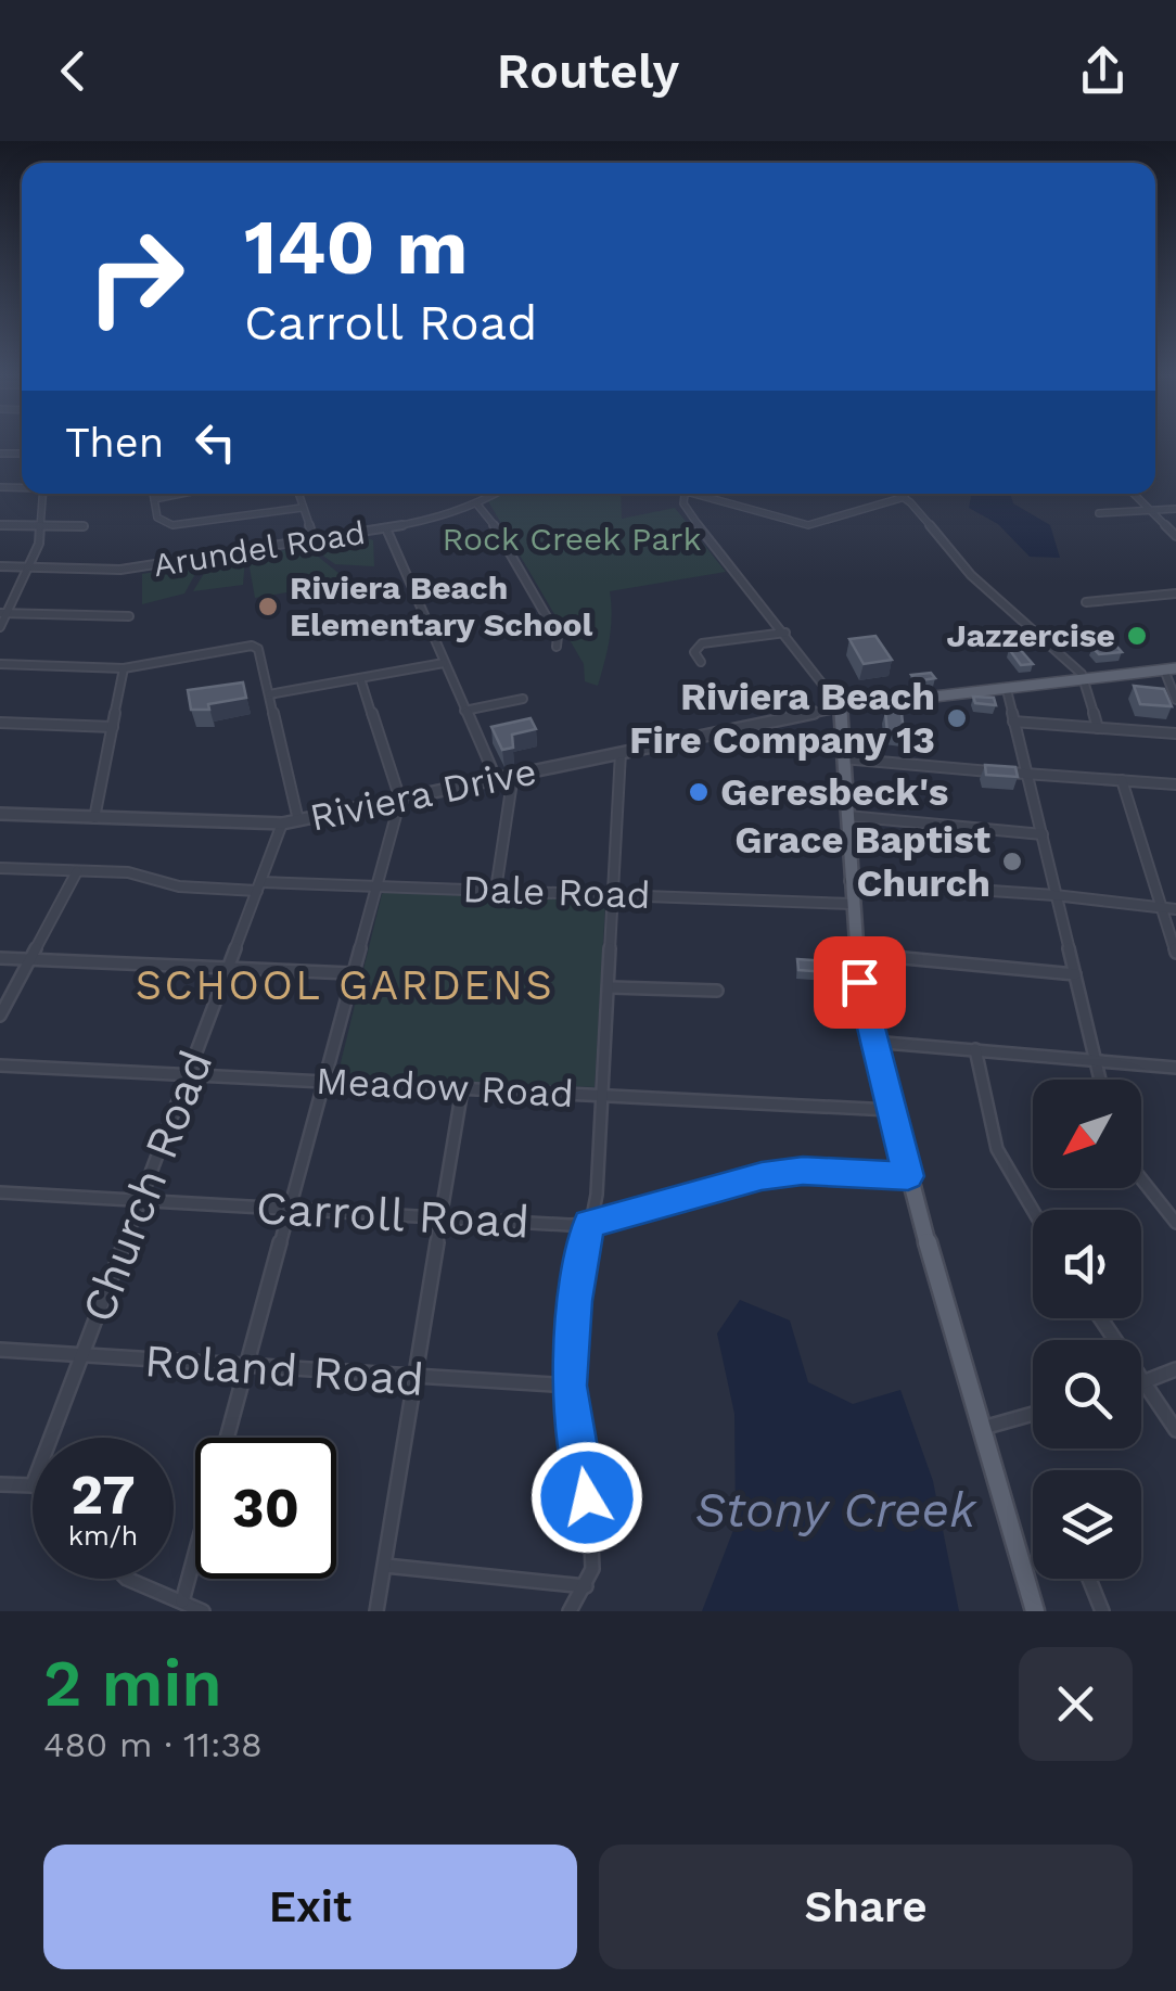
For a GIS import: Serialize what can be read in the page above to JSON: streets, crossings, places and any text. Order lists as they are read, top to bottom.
{
  "streets": {
    "street": [
      "Arundel Road",
      "Riviera Drive",
      "Dale Road",
      "Meadow Road",
      "Church Road",
      "Carroll Road",
      "Roland Road"
    ]
  },
  "crossings": [
    ["Riviera Drive", "Church Road"],
    ["Dale Road", "Church Road"],
    ["Meadow Road", "Church Road"],
    ["Church Road", "Carroll Road"],
    ["Church Road", "Roland Road"]
  ],
  "districts": ["SCHOOL GARDENS"],
  "water": ["Stony Creek"],
  "parks": ["Rock Creek Park"],
  "places": [
    "Riviera Beach Elementary School",
    "Jazzercise",
    "Riviera Beach Fire Company 13",
    "Geresbeck's",
    "Grace Baptist Church"
  ],
  "north": "bottom left",
  "page": {
    "header": "Routely",
    "turn": ["140 m", "Carroll Road"],
    "then": "Then",
    "speed": "27 km/h",
    "limit": "30",
    "heading": ["2 min", "480 m · 11:38"],
    "buttons": ["Exit", "Share"]
  }
}
